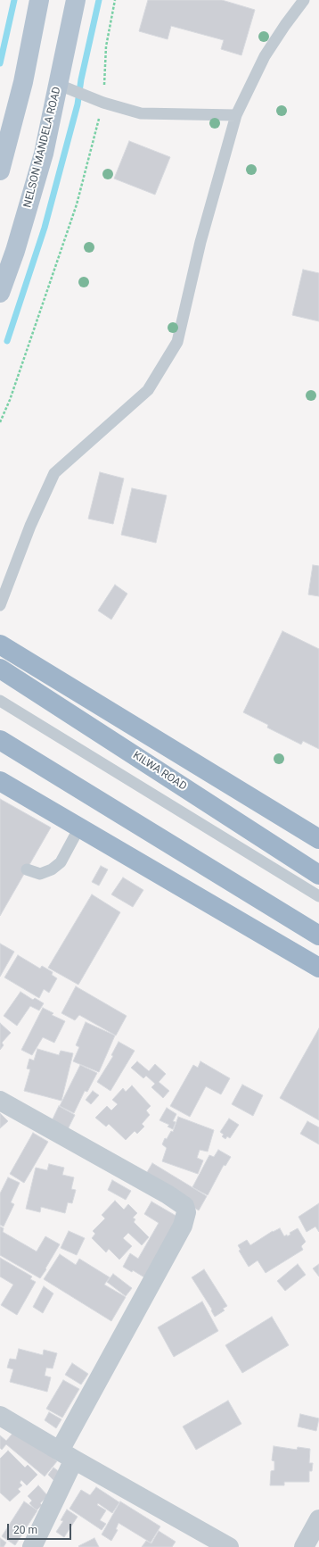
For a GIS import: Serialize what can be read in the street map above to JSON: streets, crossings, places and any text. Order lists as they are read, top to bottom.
{
  "streets": {
    "highway": ["KILWA ROAD"],
    "main road": ["NELSON MANDELA ROAD"]
  },
  "scale_bar": "20 m"
}
